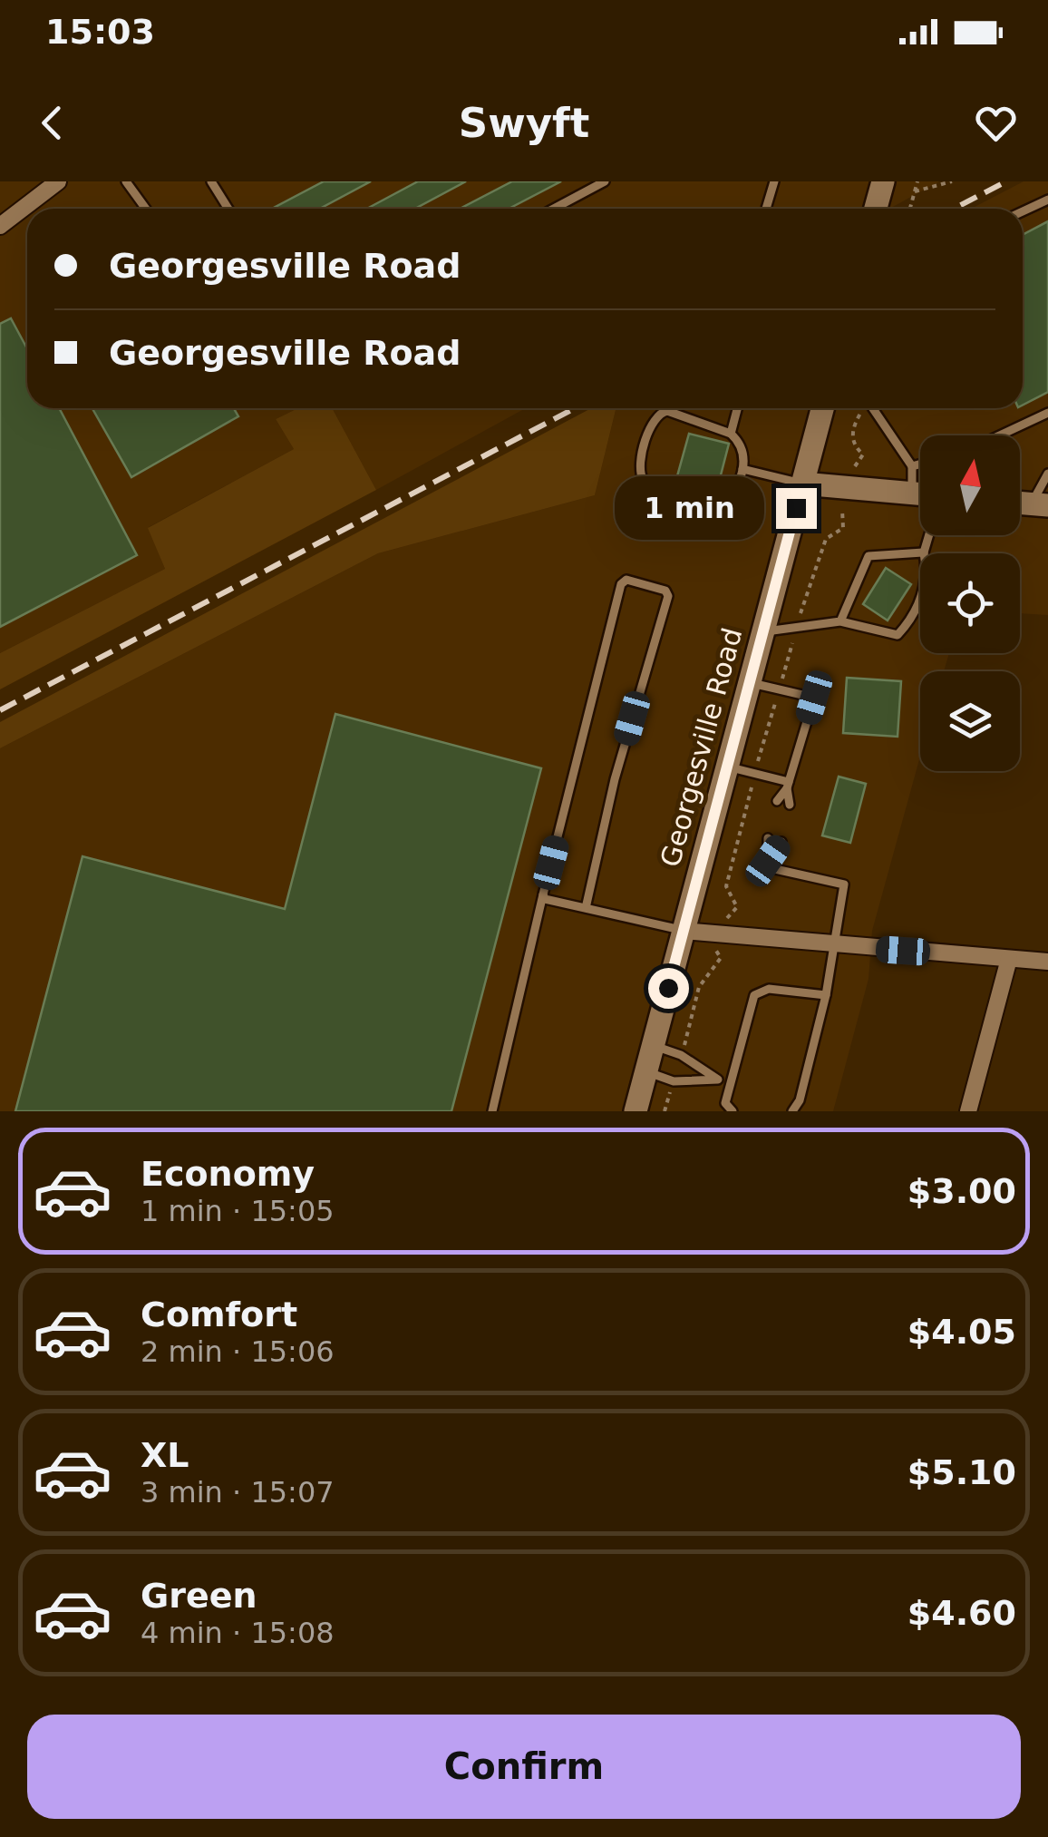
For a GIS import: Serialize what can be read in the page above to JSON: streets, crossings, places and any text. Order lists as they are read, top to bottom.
{
  "streets": {
    "main road": ["Georgesville Road"]
  },
  "north": "top",
  "page": {
    "status": "15:03",
    "header": "Swyft",
    "banner": ["Georgesville Road", "Georgesville Road"],
    "bubble": "1 min",
    "list": [
      {
        "name": "Economy",
        "note": "1 min · 15:05",
        "value": "$3.00"
      },
      {
        "name": "Comfort",
        "note": "2 min · 15:06",
        "value": "$4.05"
      },
      {
        "name": "XL",
        "note": "3 min · 15:07",
        "value": "$5.10"
      },
      {
        "name": "Green",
        "note": "4 min · 15:08",
        "value": "$4.60"
      }
    ],
    "buttons": "Confirm"
  }
}
